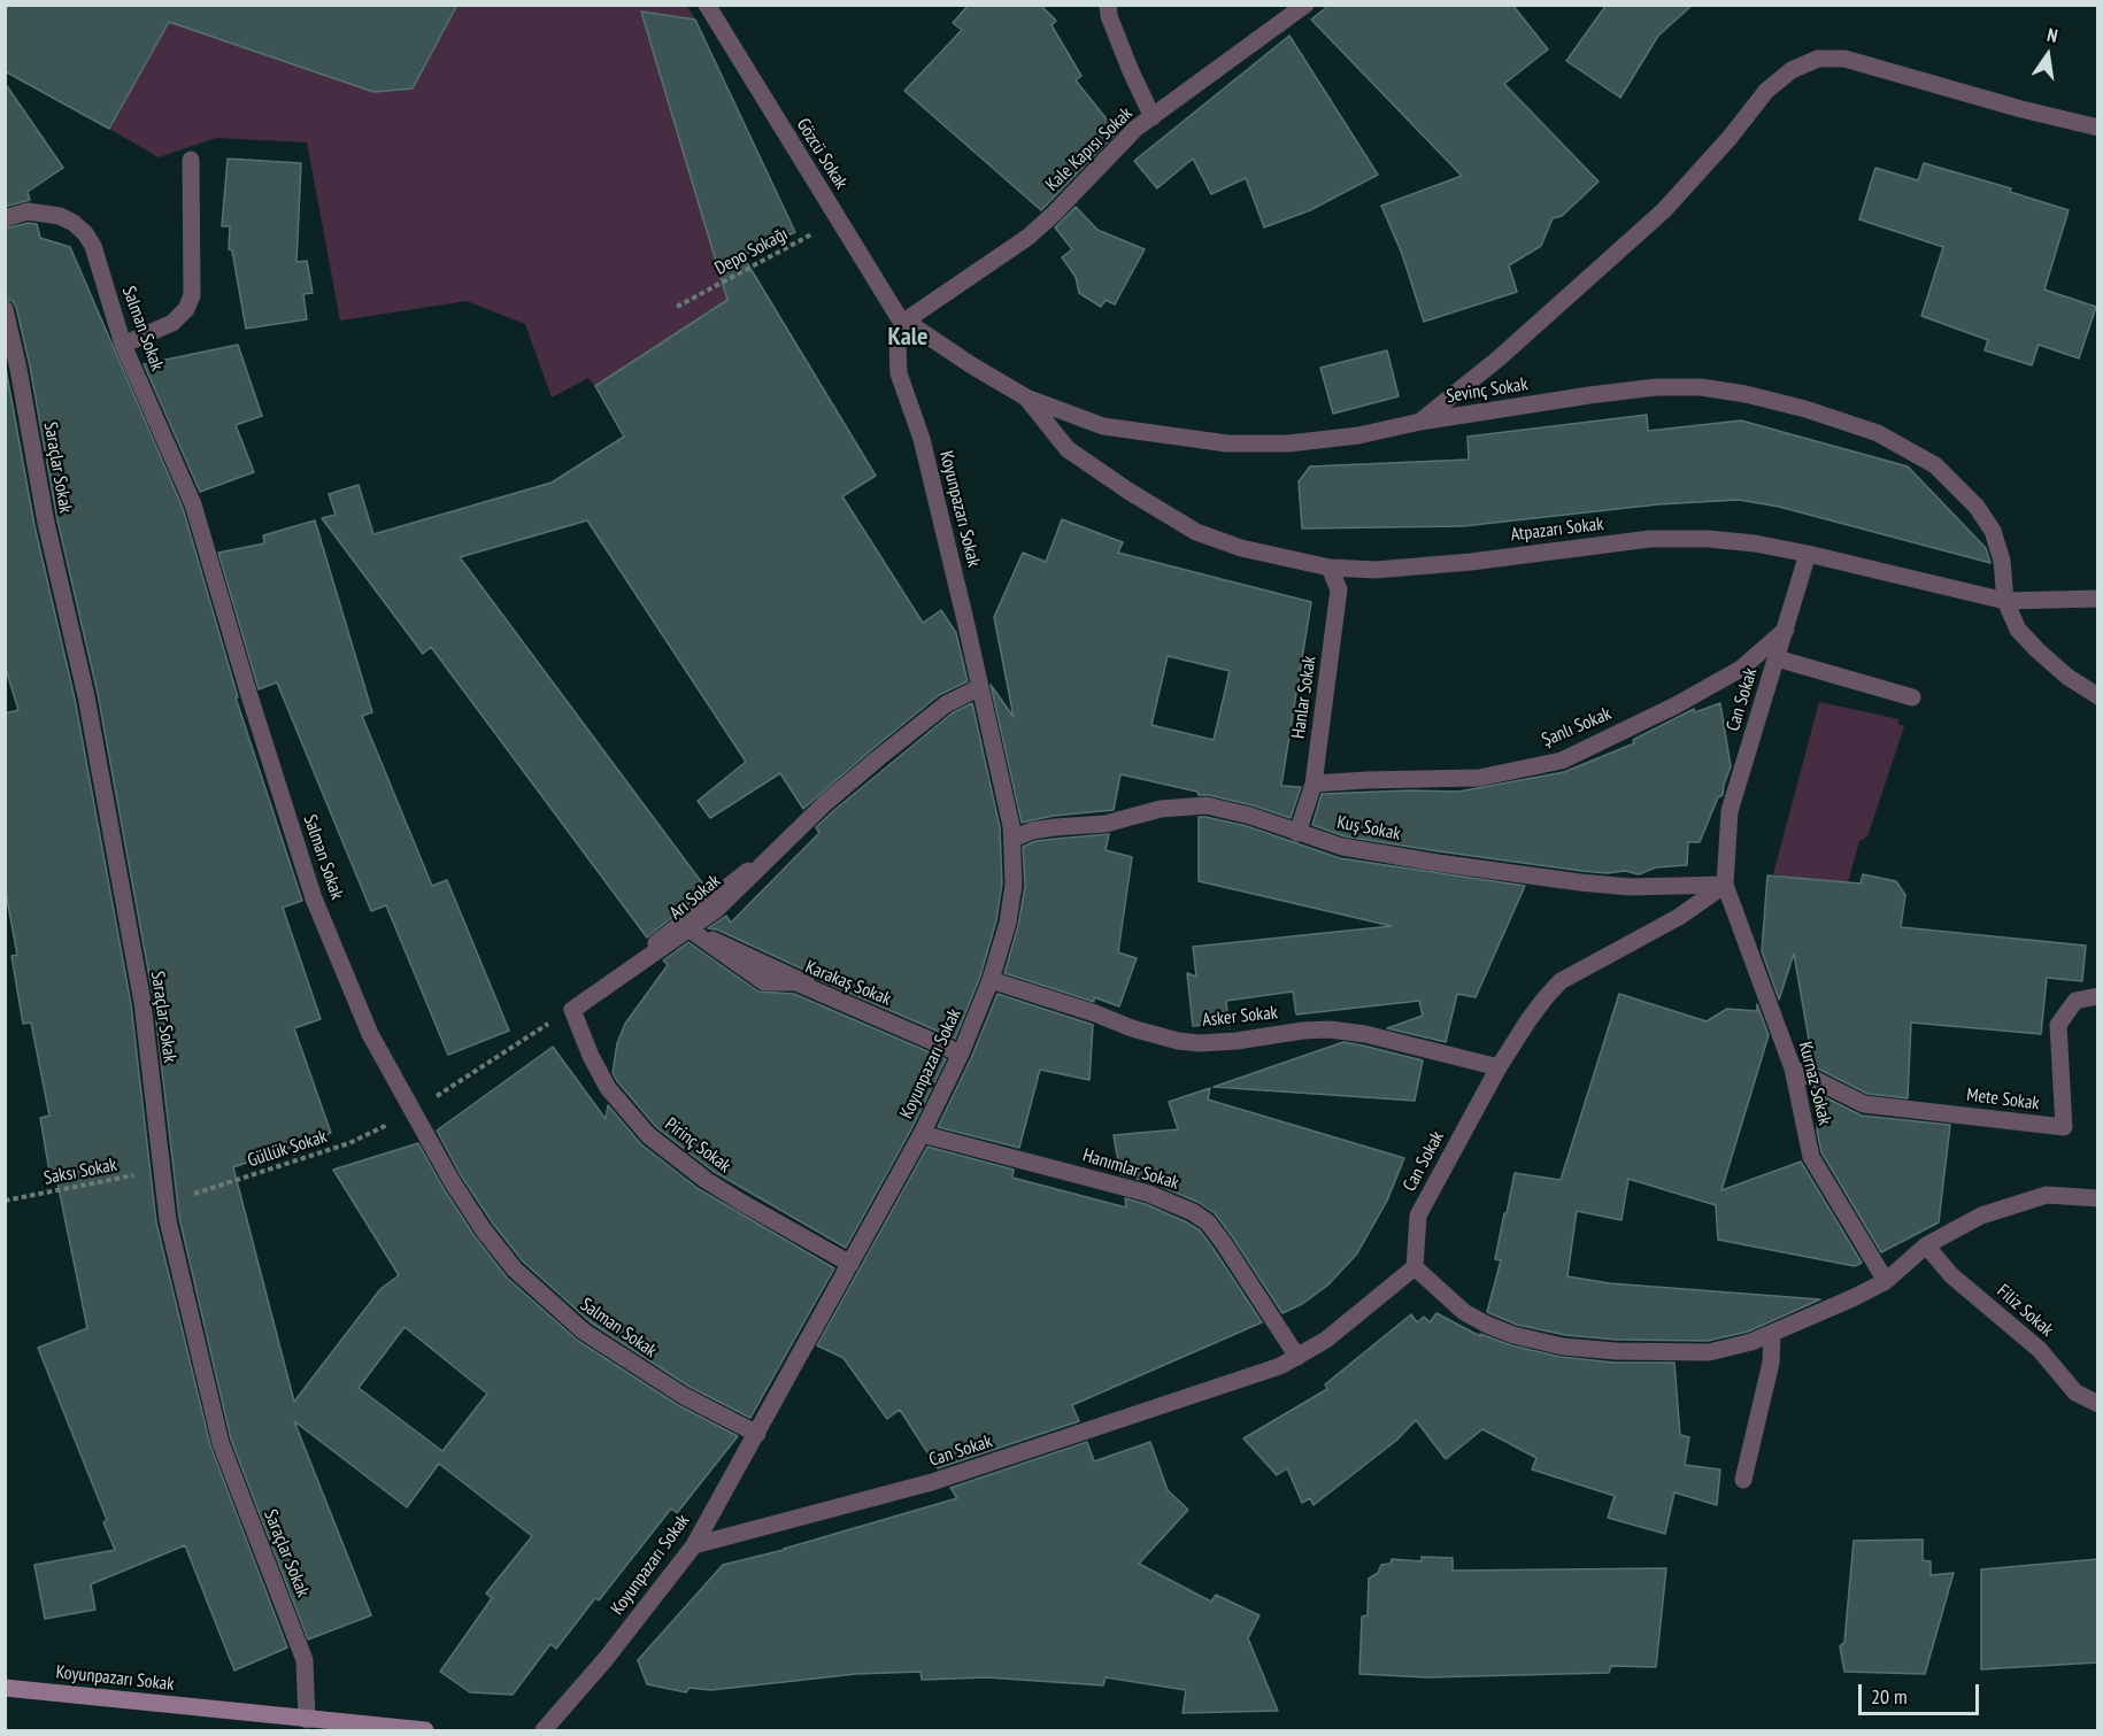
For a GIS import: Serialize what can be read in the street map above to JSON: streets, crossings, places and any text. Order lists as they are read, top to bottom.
{
  "streets": {
    "main road": ["Koyunpazarı Sokak"],
    "street": [
      "Kale Kapısı Sokak",
      "Gözcü Sokak",
      "Salman Sokak",
      "Sevinç Sokak",
      "Saraçlar Sokak",
      "Atpazarı Sokak",
      "Hanlar Sokak",
      "Can Sokak",
      "Şanlı Sokak",
      "Kuş Sokak",
      "Arı Sokak",
      "Karakaş Sokak",
      "Asker Sokak",
      "Kurnaz Sokak",
      "Mete Sokak",
      "Pirinç Sokak",
      "Hanımlar Sokak",
      "Filiz Sokak"
    ],
    "path": ["Depo Sokağı", "Güllük Sokak", "Saksı Sokak"]
  },
  "crossings": [
    ["Kale Kapısı Sokak", "Gözcü Sokak"],
    ["Kale Kapısı Sokak", "Sevinç Sokak"],
    ["Kale Kapısı Sokak", "Koyunpazarı Sokak"],
    ["Gözcü Sokak", "Depo Sokağı"],
    ["Gözcü Sokak", "Sevinç Sokak"],
    ["Gözcü Sokak", "Koyunpazarı Sokak"],
    ["Salman Sokak", "Koyunpazarı Sokak"],
    ["Salman Sokak", "Güllük Sokak"],
    ["Sevinç Sokak", "Koyunpazarı Sokak"],
    ["Sevinç Sokak", "Atpazarı Sokak"],
    ["Saraçlar Sokak", "Koyunpazarı Sokak"],
    ["Saraçlar Sokak", "Güllük Sokak"],
    ["Saraçlar Sokak", "Saksı Sokak"],
    ["Koyunpazarı Sokak", "Can Sokak"],
    ["Koyunpazarı Sokak", "Kuş Sokak"],
    ["Koyunpazarı Sokak", "Arı Sokak"],
    ["Koyunpazarı Sokak", "Karakaş Sokak"],
    ["Koyunpazarı Sokak", "Asker Sokak"],
    ["Koyunpazarı Sokak", "Pirinç Sokak"],
    ["Koyunpazarı Sokak", "Hanımlar Sokak"],
    ["Atpazarı Sokak", "Hanlar Sokak"],
    ["Atpazarı Sokak", "Can Sokak"],
    ["Hanlar Sokak", "Şanlı Sokak"],
    ["Hanlar Sokak", "Kuş Sokak"],
    ["Can Sokak", "Şanlı Sokak"],
    ["Can Sokak", "Kuş Sokak"],
    ["Can Sokak", "Asker Sokak"],
    ["Can Sokak", "Kurnaz Sokak"],
    ["Can Sokak", "Hanımlar Sokak"],
    ["Kuş Sokak", "Kurnaz Sokak"],
    ["Arı Sokak", "Karakaş Sokak"],
    ["Arı Sokak", "Pirinç Sokak"],
    ["Kurnaz Sokak", "Mete Sokak"]
  ],
  "districts": ["Kale"],
  "scale_bar": "20 m",
  "north": "top"
}
